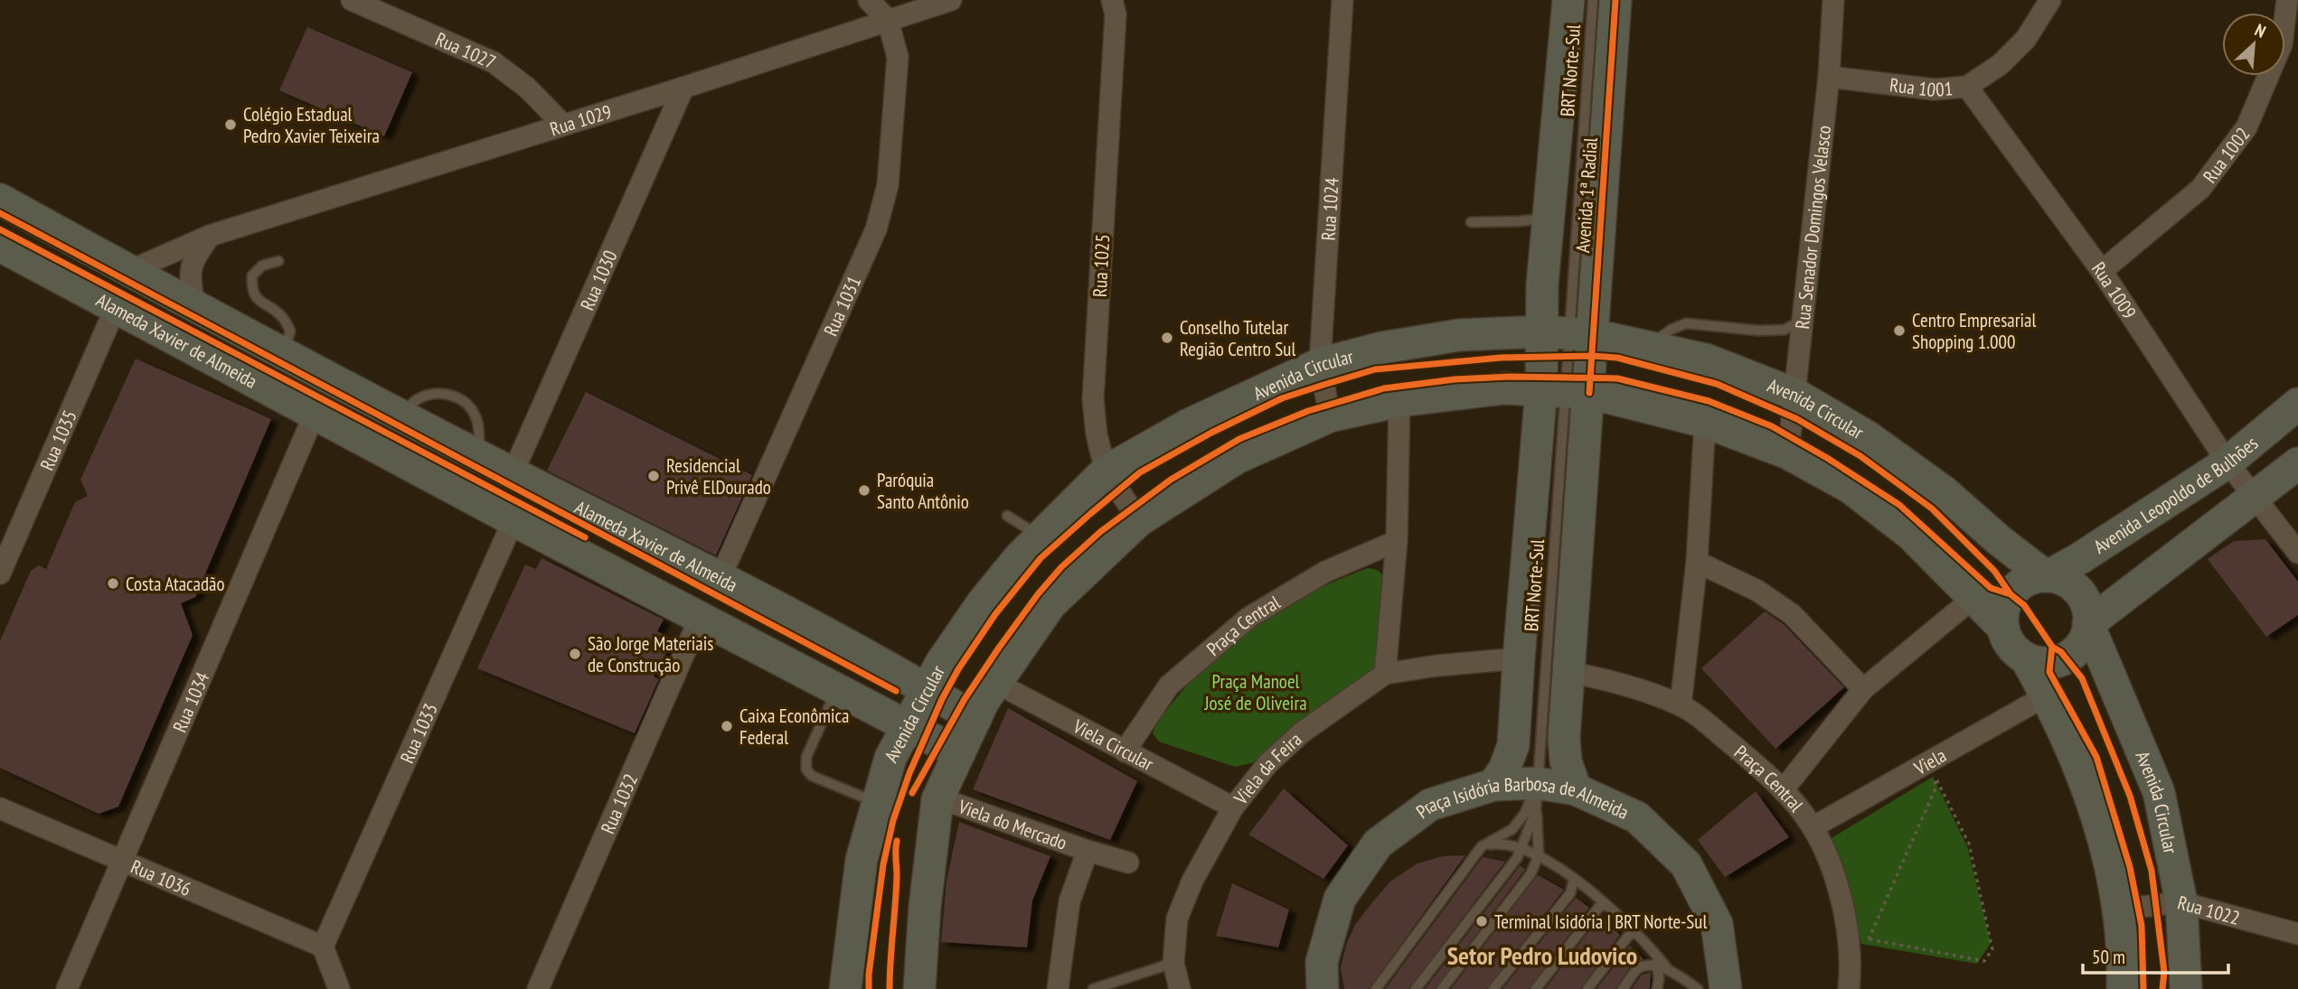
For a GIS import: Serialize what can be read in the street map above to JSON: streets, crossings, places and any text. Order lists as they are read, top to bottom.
{
  "streets": {
    "main road": [
      "Avenida 1ª Radial",
      "Alameda Xavier de Almeida",
      "Avenida Circular",
      "Avenida Leopoldo de Bulhões",
      "Praça Isidória Barbosa de Almeida"
    ],
    "street": [
      "Rua 1027",
      "Rua 1001",
      "Rua 1029",
      "Rua 1002",
      "Rua 1024",
      "Rua Senador Domingos Velasco",
      "Rua 1025",
      "Rua 1030",
      "Rua 1009",
      "Rua 1031",
      "Rua 1035",
      "Praça Central",
      "Rua 1034",
      "Rua 1033",
      "Viela Circular",
      "Viela",
      "Viela da Feira",
      "Rua 1032",
      "Viela do Mercado",
      "Rua 1036",
      "Rua 1022"
    ],
    "lane": ["BRT Norte-Sul"]
  },
  "crossings": [
    ["Rua 1027", "Rua 1029"],
    ["BRT Norte-Sul", "Avenida 1ª Radial"],
    ["BRT Norte-Sul", "Avenida Circular"],
    ["BRT Norte-Sul", "Praça Isidória Barbosa de Almeida"],
    ["Rua 1001", "Rua Senador Domingos Velasco"],
    ["Rua 1001", "Rua 1009"],
    ["Rua 1029", "Rua 1030"],
    ["Rua 1029", "Rua 1031"],
    ["Rua 1029", "Alameda Xavier de Almeida"],
    ["Rua 1002", "Rua 1009"],
    ["Avenida 1ª Radial", "Avenida Circular"],
    ["Avenida 1ª Radial", "Praça Central"],
    ["Avenida 1ª Radial", "Viela da Feira"],
    ["Avenida 1ª Radial", "Praça Isidória Barbosa de Almeida"],
    ["Rua 1024", "Avenida Circular"],
    ["Rua Senador Domingos Velasco", "Avenida Circular"],
    ["Rua 1025", "Avenida Circular"],
    ["Rua 1030", "Alameda Xavier de Almeida"],
    ["Rua 1009", "Avenida Leopoldo de Bulhões"],
    ["Rua 1031", "Alameda Xavier de Almeida"],
    ["Alameda Xavier de Almeida", "Avenida Circular"],
    ["Alameda Xavier de Almeida", "Rua 1035"],
    ["Alameda Xavier de Almeida", "Rua 1034"],
    ["Alameda Xavier de Almeida", "Rua 1033"],
    ["Alameda Xavier de Almeida", "Rua 1032"],
    ["Avenida Circular", "Avenida Leopoldo de Bulhões"],
    ["Avenida Circular", "Rua 1022"],
    ["Praça Central", "Viela Circular"],
    ["Praça Central", "Viela"],
    ["Rua 1034", "Rua 1036"],
    ["Rua 1033", "Rua 1036"],
    ["Viela Circular", "Viela da Feira"]
  ],
  "districts": ["Setor Pedro Ludovico"],
  "parks": ["Praça Manoel José de Oliveira"],
  "places": [
    "Colégio Estadual Pedro Xavier Teixeira",
    "Centro Empresarial Shopping 1.000",
    "Conselho Tutelar Região Centro Sul",
    "Residencial Privê ElDourado",
    "Paróquia Santo Antônio",
    "Costa Atacadão",
    "São Jorge Materiais de Construção",
    "Caixa Econômica Federal",
    "Terminal Isidória | BRT Norte-Sul"
  ],
  "scale_bar": "50 m",
  "north": "top right"
}
